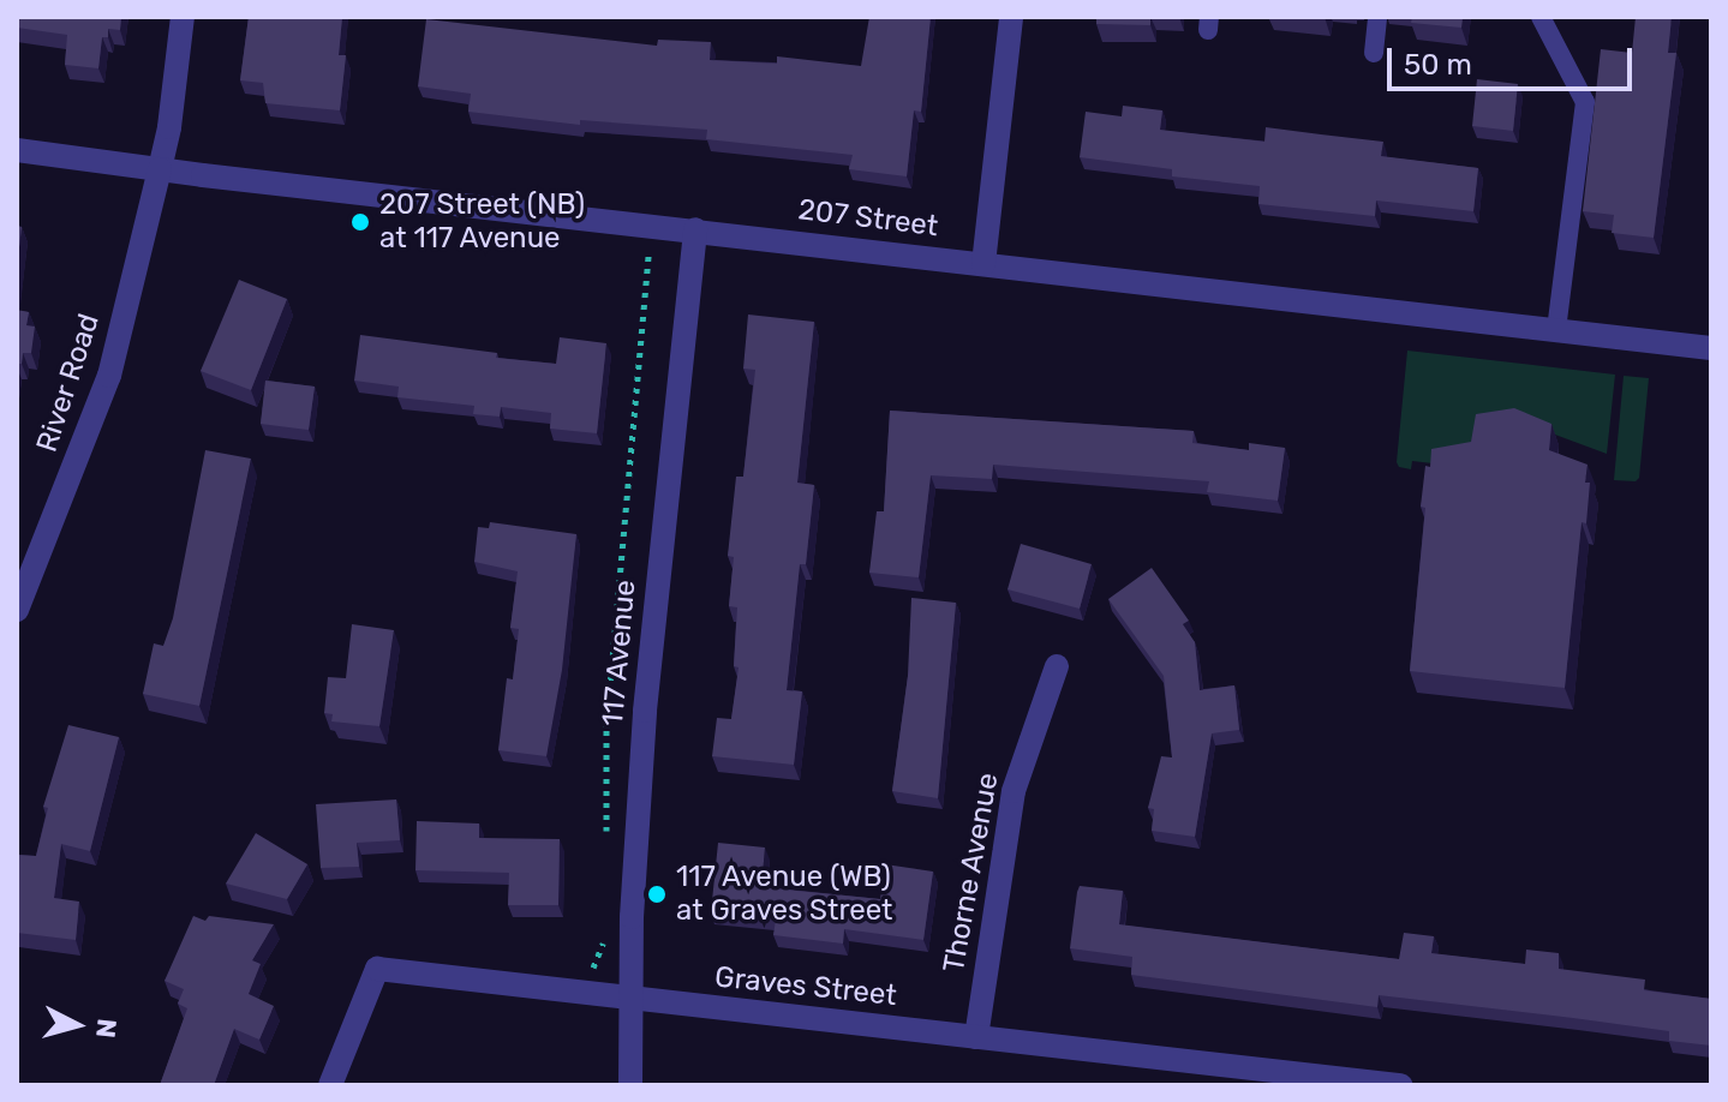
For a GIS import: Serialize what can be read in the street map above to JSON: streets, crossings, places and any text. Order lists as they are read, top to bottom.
{
  "streets": {
    "street": [
      "207 Street",
      "River Road",
      "117 Avenue",
      "Thorne Avenue",
      "Graves Street"
    ]
  },
  "crossings": [
    ["207 Street", "River Road"],
    ["207 Street", "117 Avenue"],
    ["117 Avenue", "Graves Street"],
    ["Thorne Avenue", "Graves Street"]
  ],
  "places": ["207 Street (NB) at 117 Avenue", "117 Avenue (WB) at Graves Street"],
  "scale_bar": "50 m",
  "north": "right"
}
